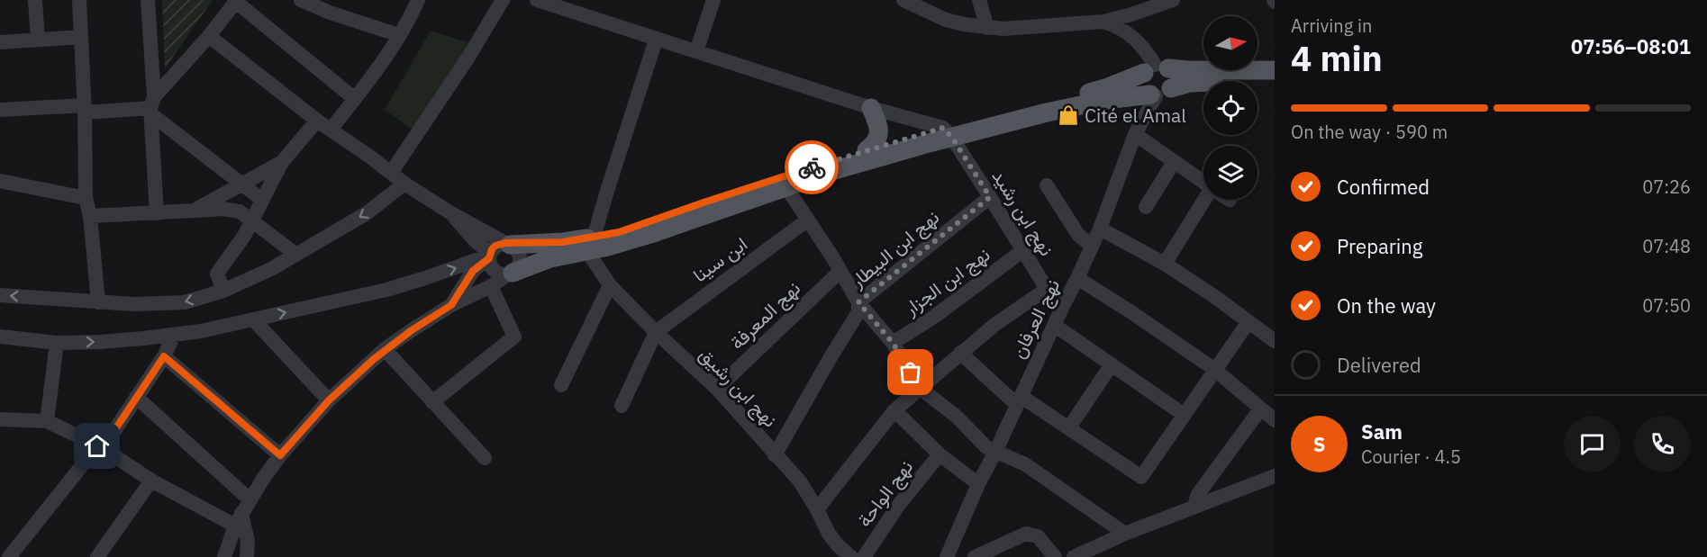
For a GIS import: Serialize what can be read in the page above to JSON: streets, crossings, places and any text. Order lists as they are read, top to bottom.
{
  "streets": {
    "street": [
      "نهج ابن رشيد",
      "نهج ابن البيطار",
      "ابن سينا",
      "نهج ابن الجزار",
      "نهج المعرفة",
      "نهج العرفان",
      "نهج ابن رشيق",
      "نهج الواحة"
    ]
  },
  "crossings": [
    ["نهج ابن رشيد", "نهج ابن البيطار"],
    ["نهج ابن رشيد", "نهج ابن الجزار"],
    ["نهج ابن رشيد", "نهج العرفان"],
    ["نهج ابن البيطار", "نهج ابن رشيق"],
    ["ابن سينا", "نهج ابن رشيق"],
    ["نهج المعرفة", "نهج ابن رشيق"]
  ],
  "places": {
    "shop": ["Cité el Amal"]
  },
  "north": "right",
  "page": {
    "heading": ["4 min", "Arriving in", "07:56–08:01"],
    "panel": ["Sam", "Courier · 4.5"],
    "bar": "On the way · 590 m",
    "list": [
      ["Confirmed", "07:26"],
      ["Preparing", "07:48"],
      ["On the way", "07:50"],
      "Delivered"
    ],
    "round": "S"
  }
}
